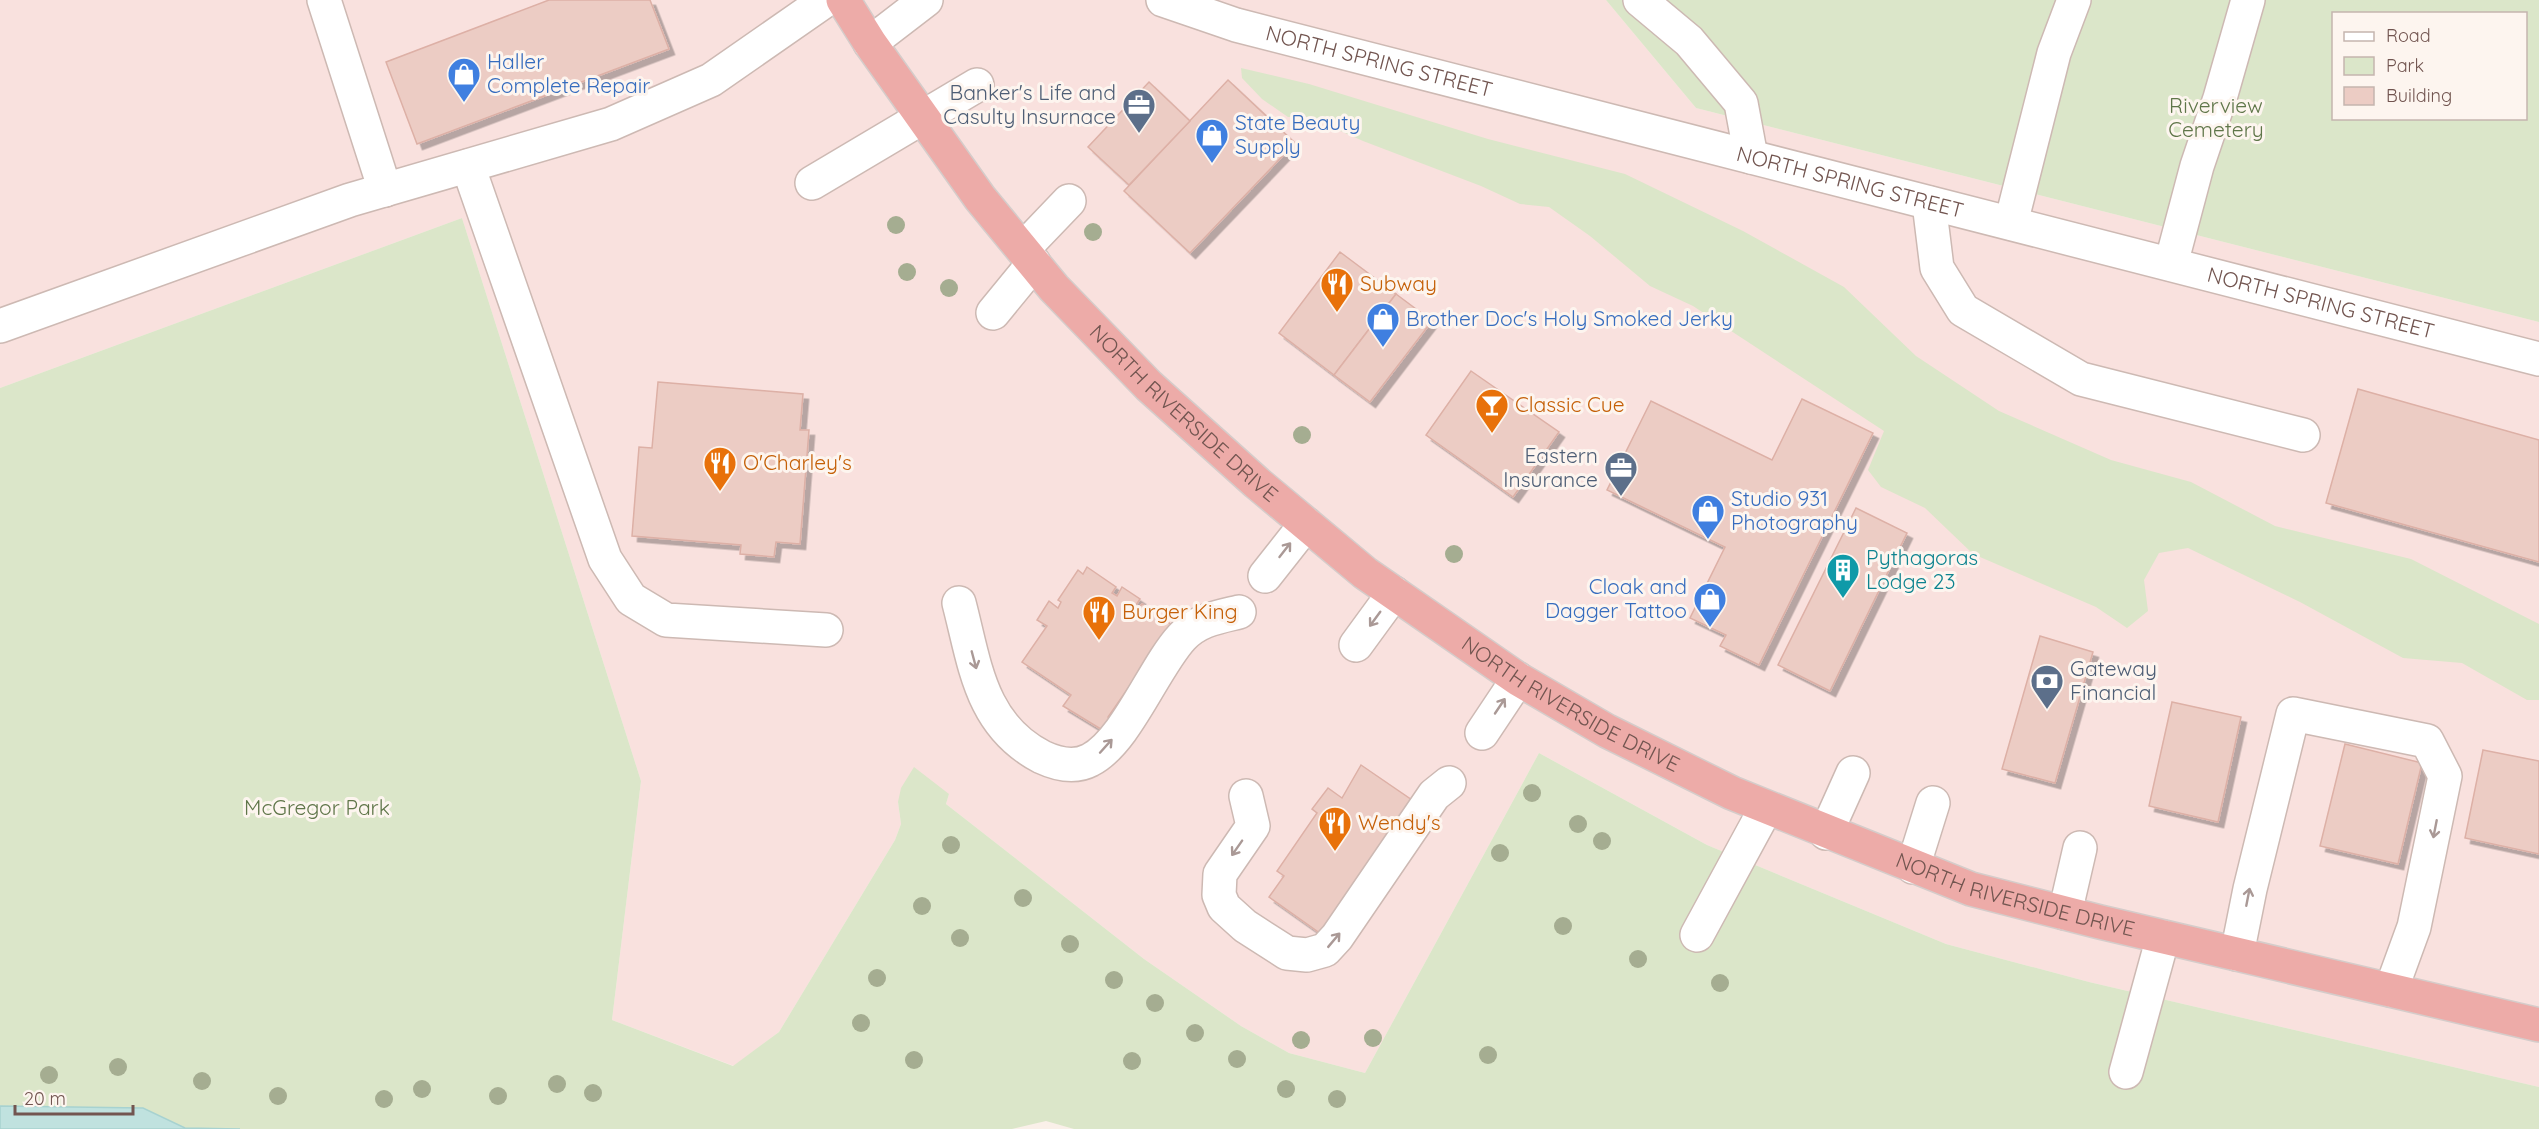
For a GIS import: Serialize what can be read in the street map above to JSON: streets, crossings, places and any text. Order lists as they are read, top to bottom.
{
  "streets": {
    "highway": ["NORTH RIVERSIDE DRIVE"],
    "street": ["NORTH SPRING STREET"]
  },
  "parks": ["Riverview Cemetery", "McGregor Park"],
  "places": {
    "shop": [
      "Haller Complete Repair",
      "State Beauty Supply",
      "Brother Doc's Holy Smoked Jerky",
      "Studio 931 Photography",
      "Cloak and Dagger Tattoo"
    ],
    "office": ["Banker's Life and Casulty Insurnace", "Eastern Insurance"],
    "restaurant": [
      "Subway",
      "O'Charley's",
      "Burger King",
      "Wendy's"
    ],
    "bar": ["Classic Cue"],
    "building": ["Pythagoras Lodge 23"],
    "bank": ["Gateway Financial"]
  },
  "legend": ["Road", "Park", "Building"],
  "scale_bar": "20 m"
}
